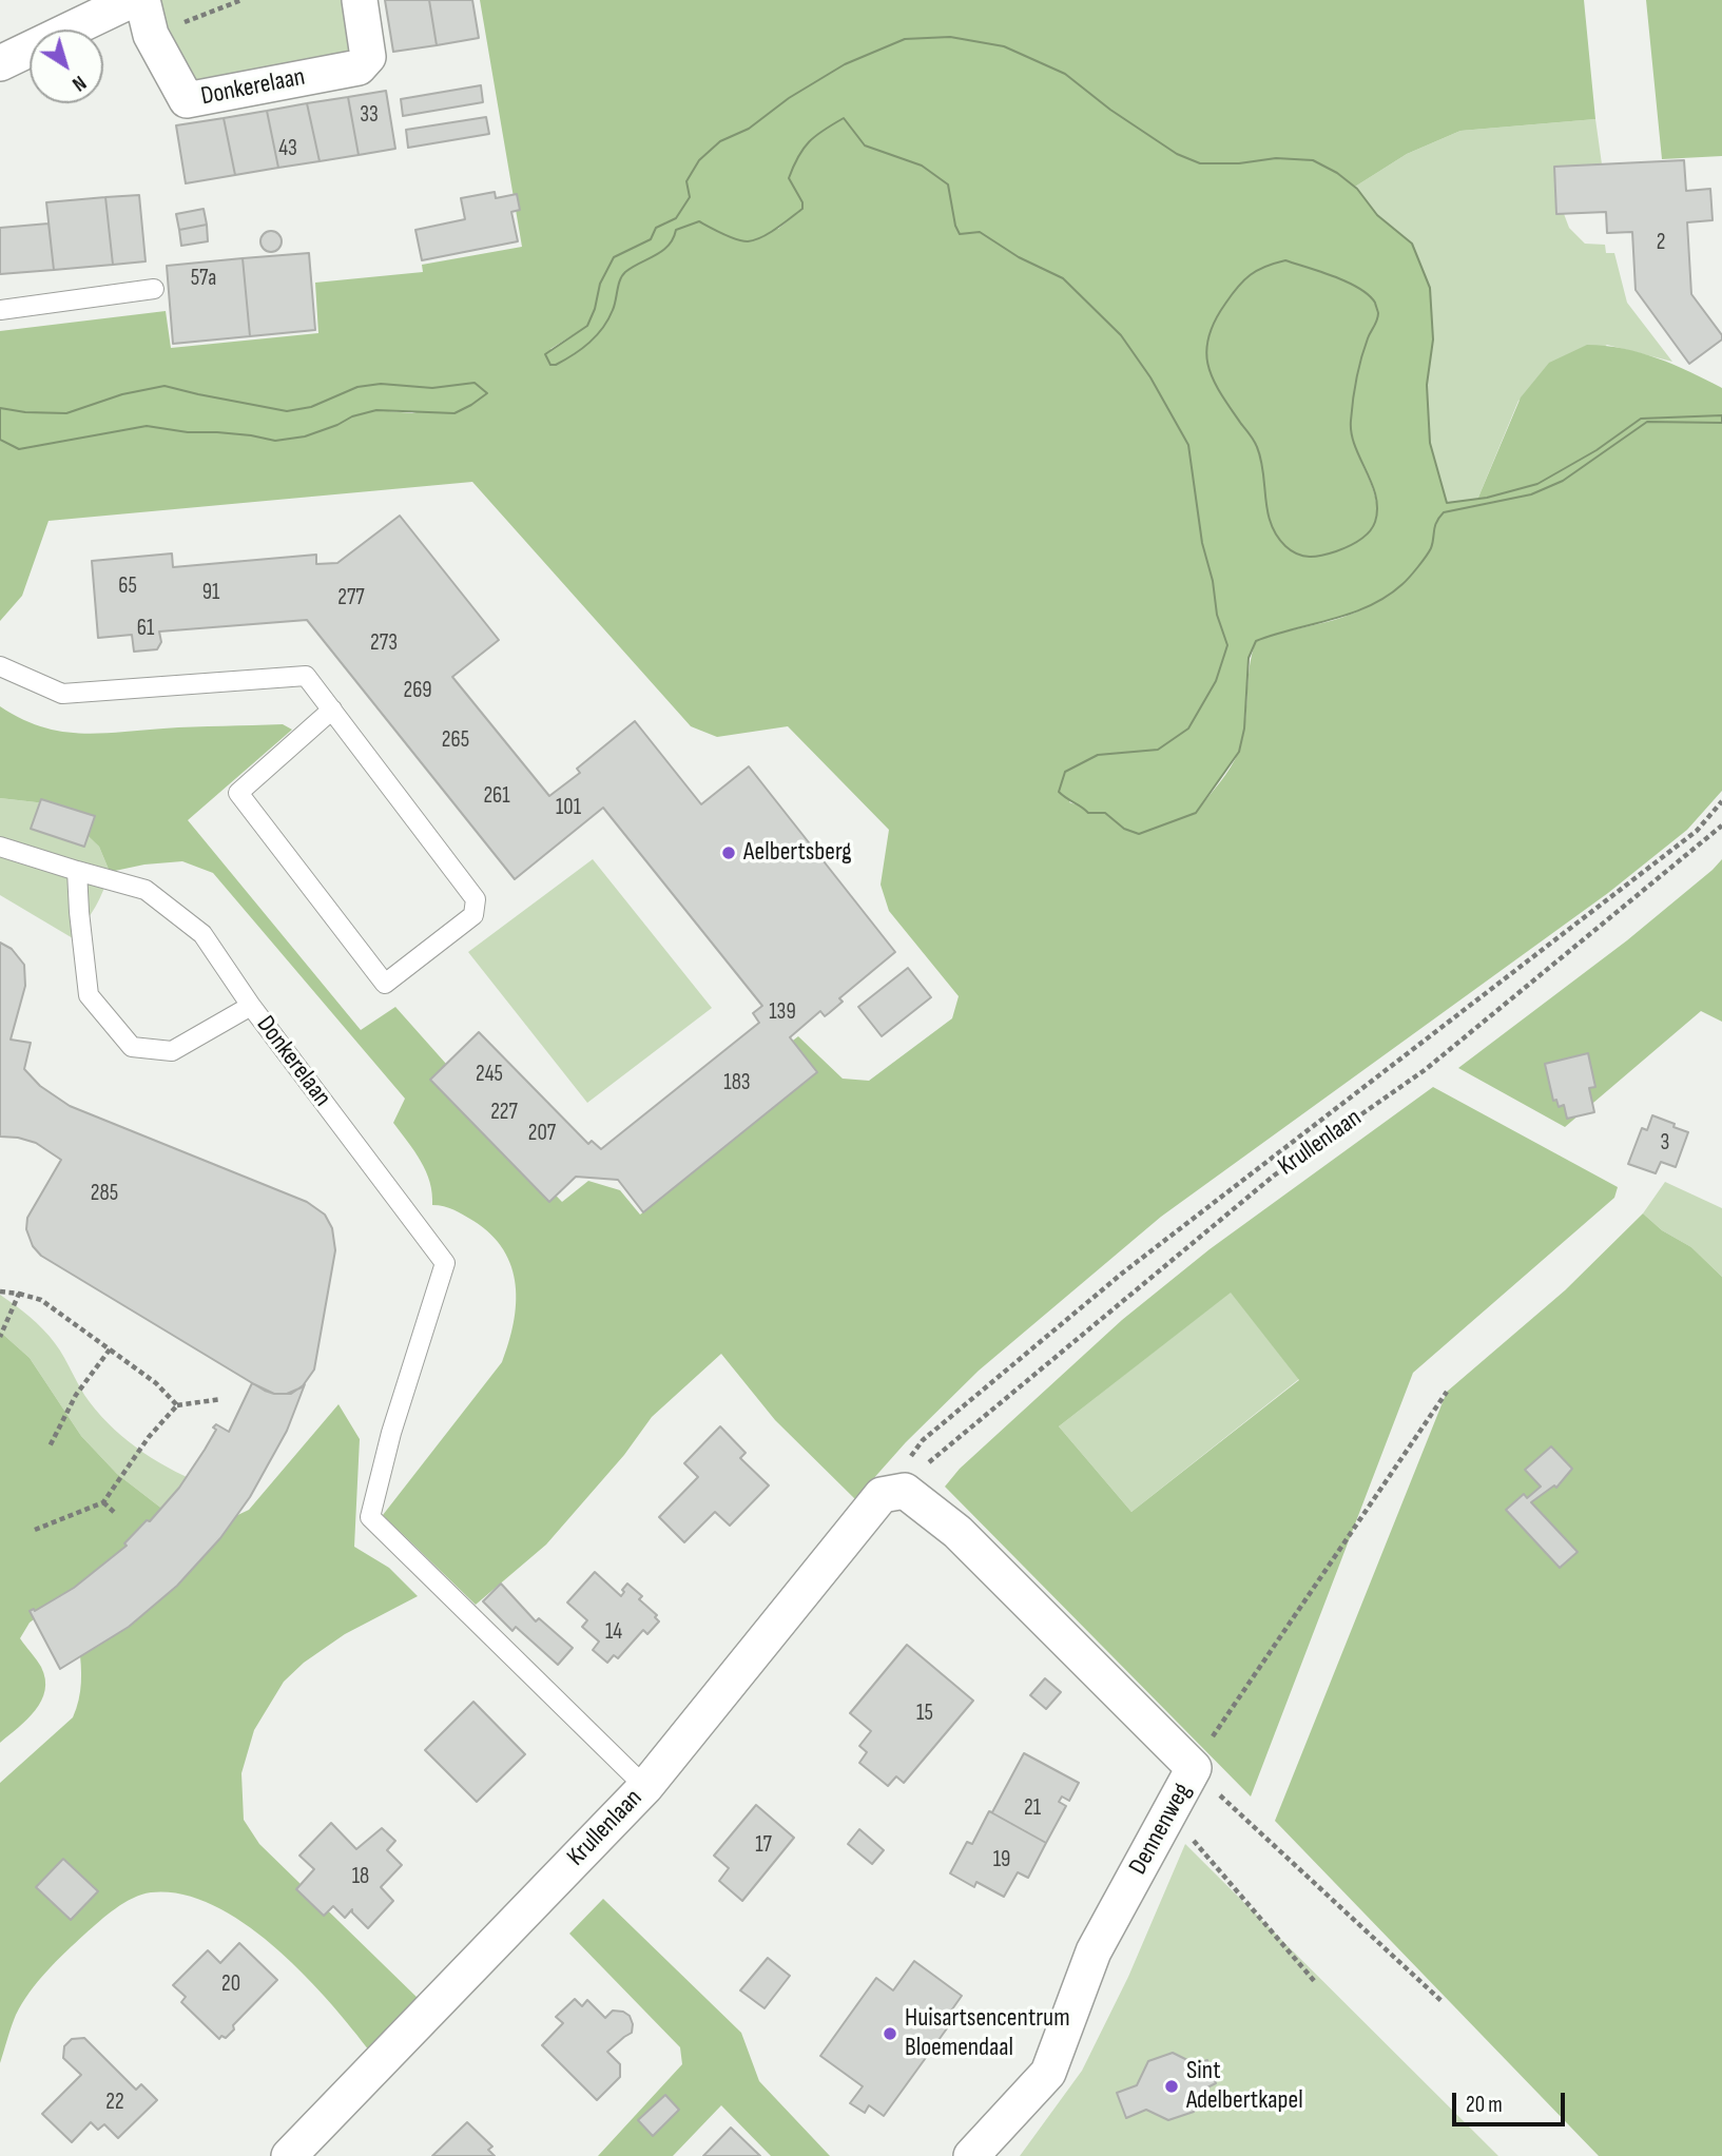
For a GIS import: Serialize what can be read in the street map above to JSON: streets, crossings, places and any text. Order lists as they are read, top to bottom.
{
  "streets": {
    "street": ["Donkerelaan", "Krullenlaan", "Dennenweg"]
  },
  "crossings": [
    ["Donkerelaan", "Krullenlaan"],
    ["Krullenlaan", "Dennenweg"]
  ],
  "places": ["Aelbertsberg", "Huisartsencentrum Bloemendaal", "Sint Adelbertkapel"],
  "house_numbers": [
    "33",
    "43",
    "2",
    "57a",
    "65",
    "91",
    "277",
    "61",
    "273",
    "269",
    "265",
    "261",
    "101",
    "139",
    "245",
    "183",
    "227",
    "207",
    "3",
    "285",
    "14",
    "15",
    "21",
    "17",
    "19",
    "18",
    "20",
    "22"
  ],
  "scale_bar": "20 m",
  "north": "bottom right"
}
